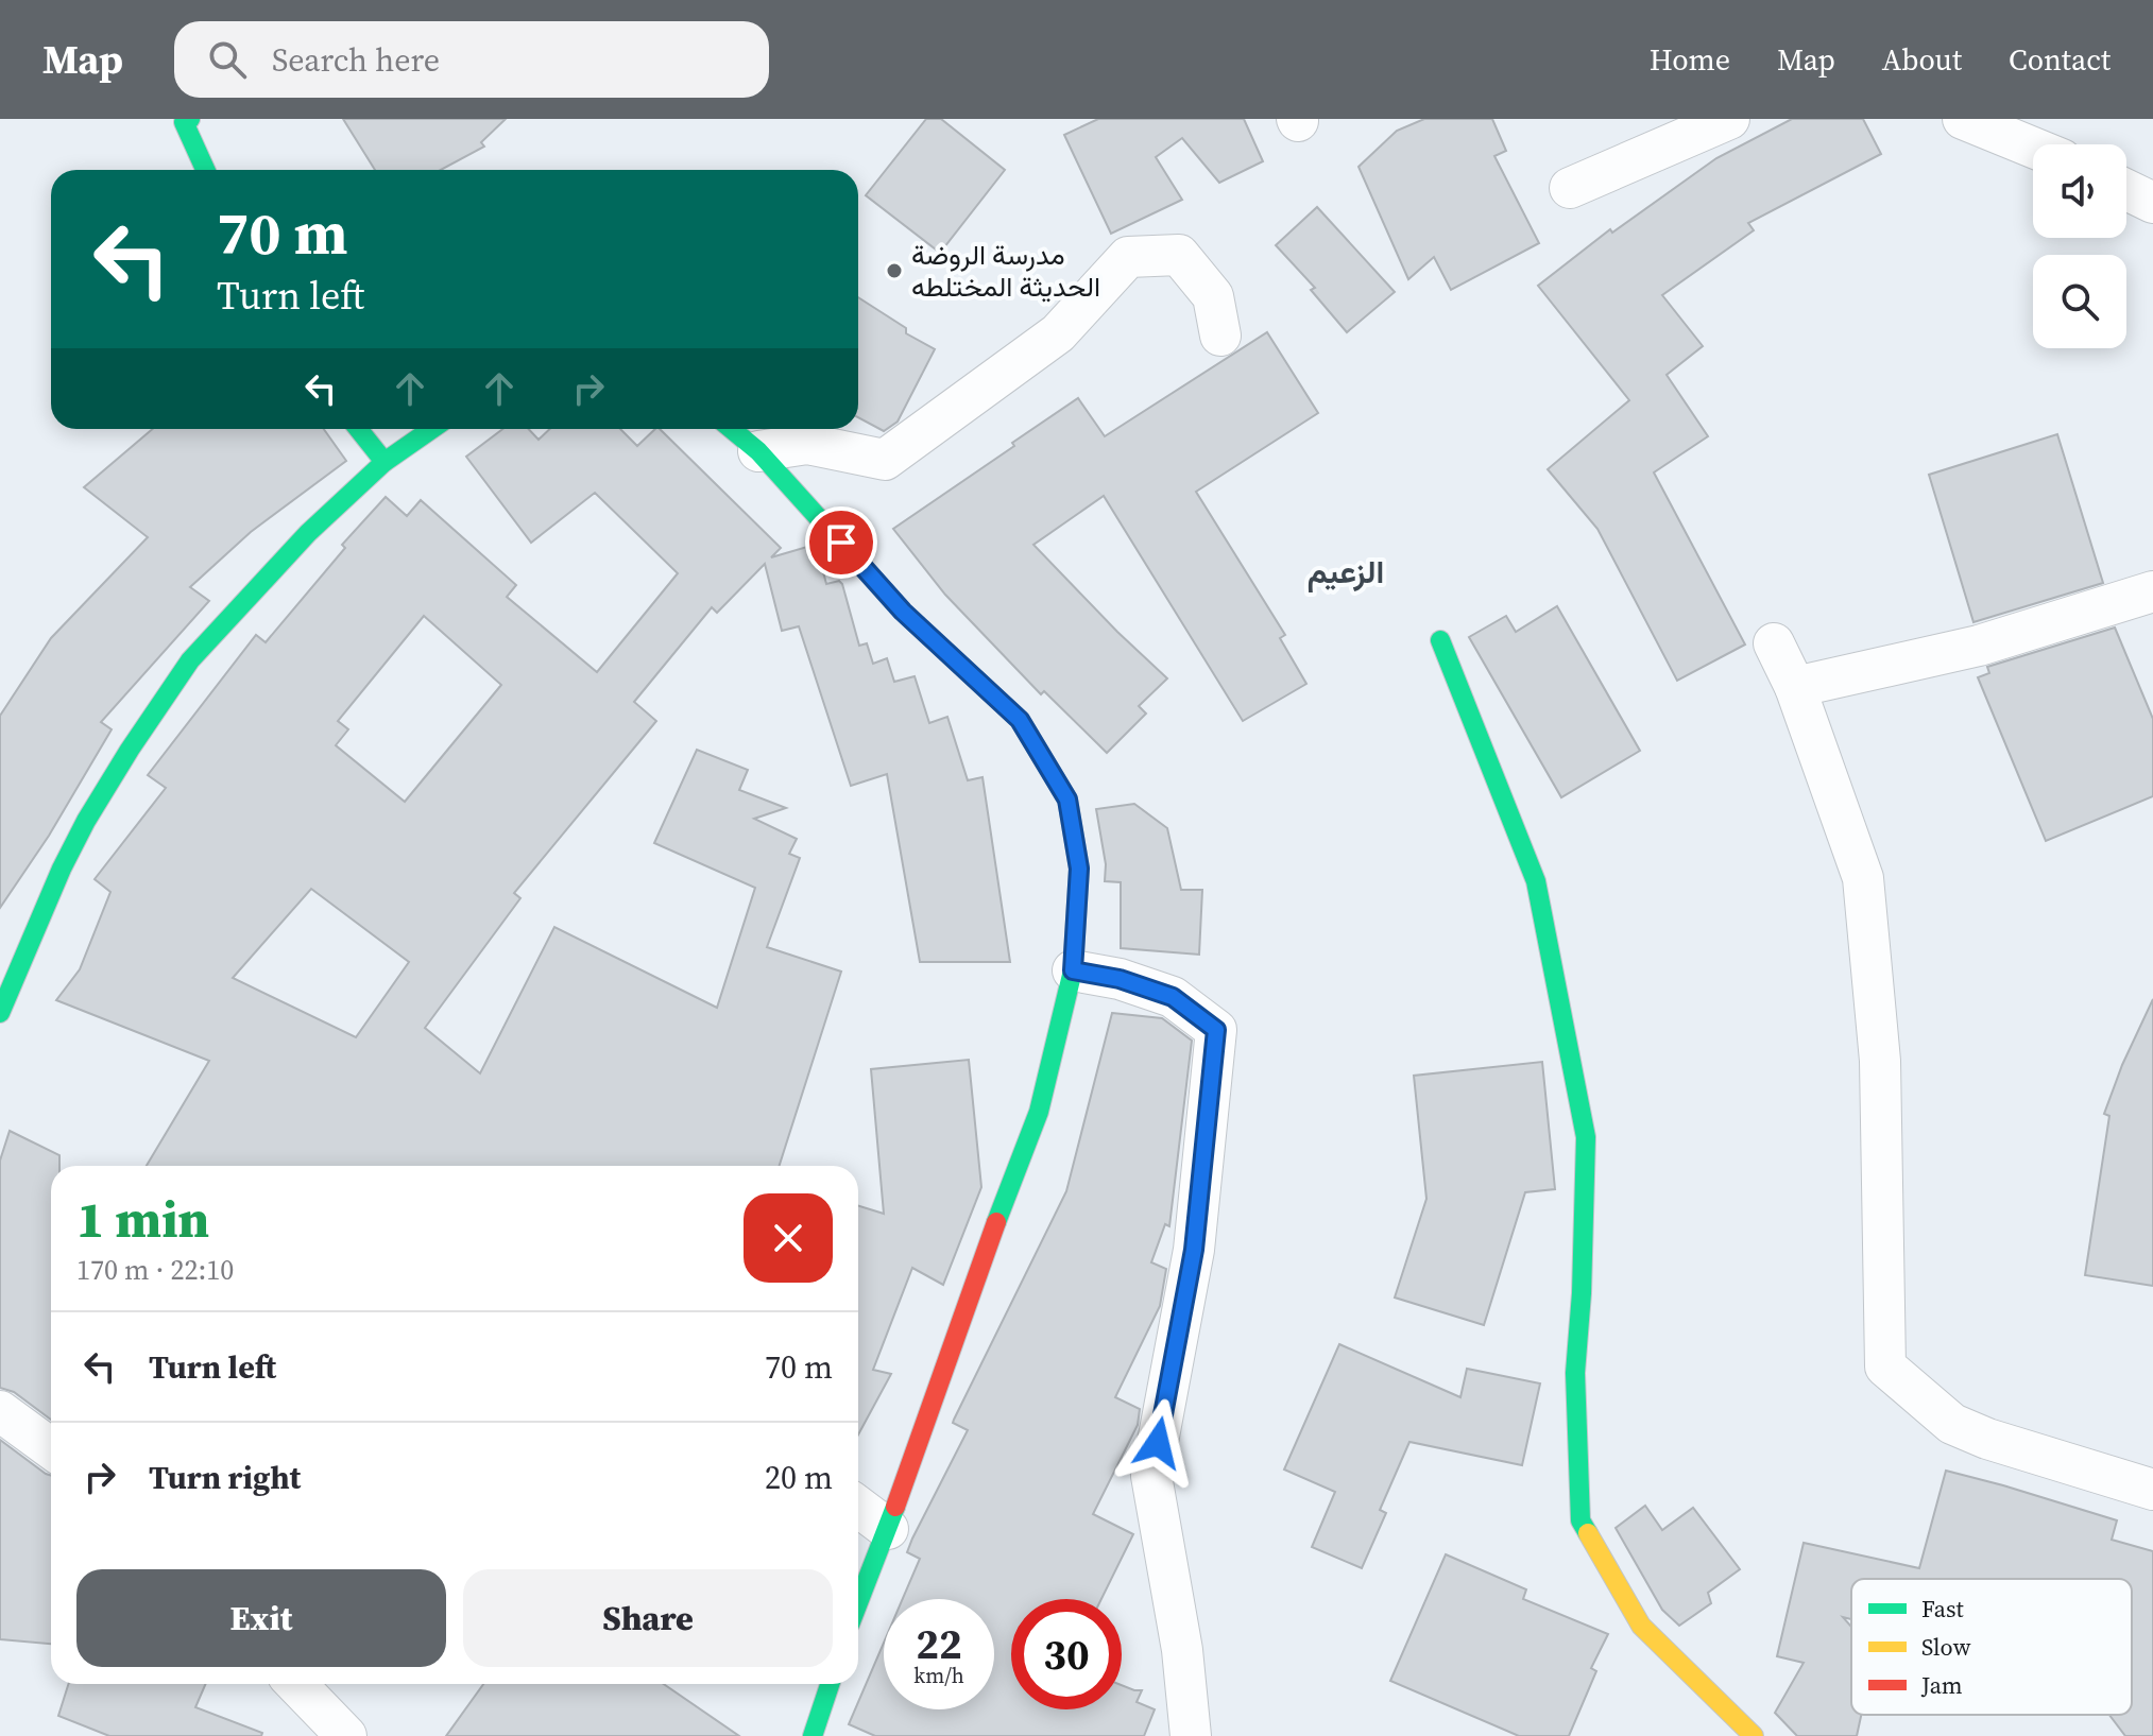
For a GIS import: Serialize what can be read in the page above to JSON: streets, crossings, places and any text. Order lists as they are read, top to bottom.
{
  "districts": ["الزعيم"],
  "places": ["مدرسة الروضة الحديثة المختلطه"],
  "legend": ["Fast", "Slow", "Jam"],
  "page": {
    "header": "Map",
    "search": "Search here",
    "nav": [
      "Home",
      "Map",
      "About",
      "Contact"
    ],
    "turn": ["70 m", "Turn left"],
    "heading": ["1 min", "170 m · 22:10"],
    "list": [
      {
        "name": "Turn left",
        "value": "70 m"
      },
      {
        "name": "Turn right",
        "value": "20 m"
      }
    ],
    "buttons": ["Exit", "Share"],
    "speed": "22 km/h",
    "limit": "30"
  }
}
